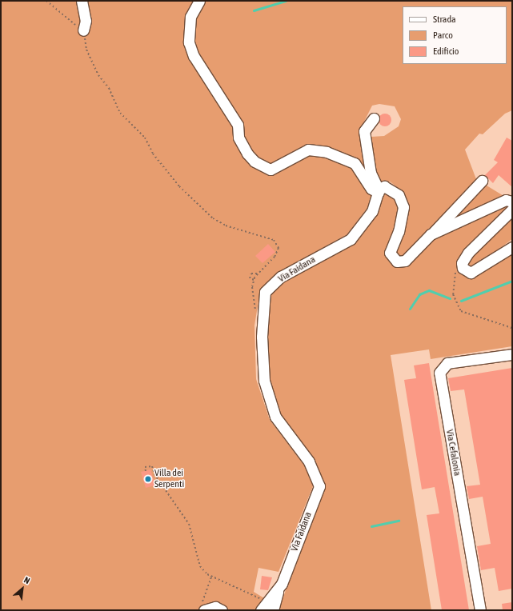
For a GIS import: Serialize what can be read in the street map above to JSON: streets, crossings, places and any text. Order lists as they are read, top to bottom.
{
  "streets": {
    "street": ["Via Faidana", "Via Cefalonia"]
  },
  "places": ["Villa dei Serpenti"],
  "legend": ["Strada", "Parco", "Edificio"],
  "north": "top right"
}
